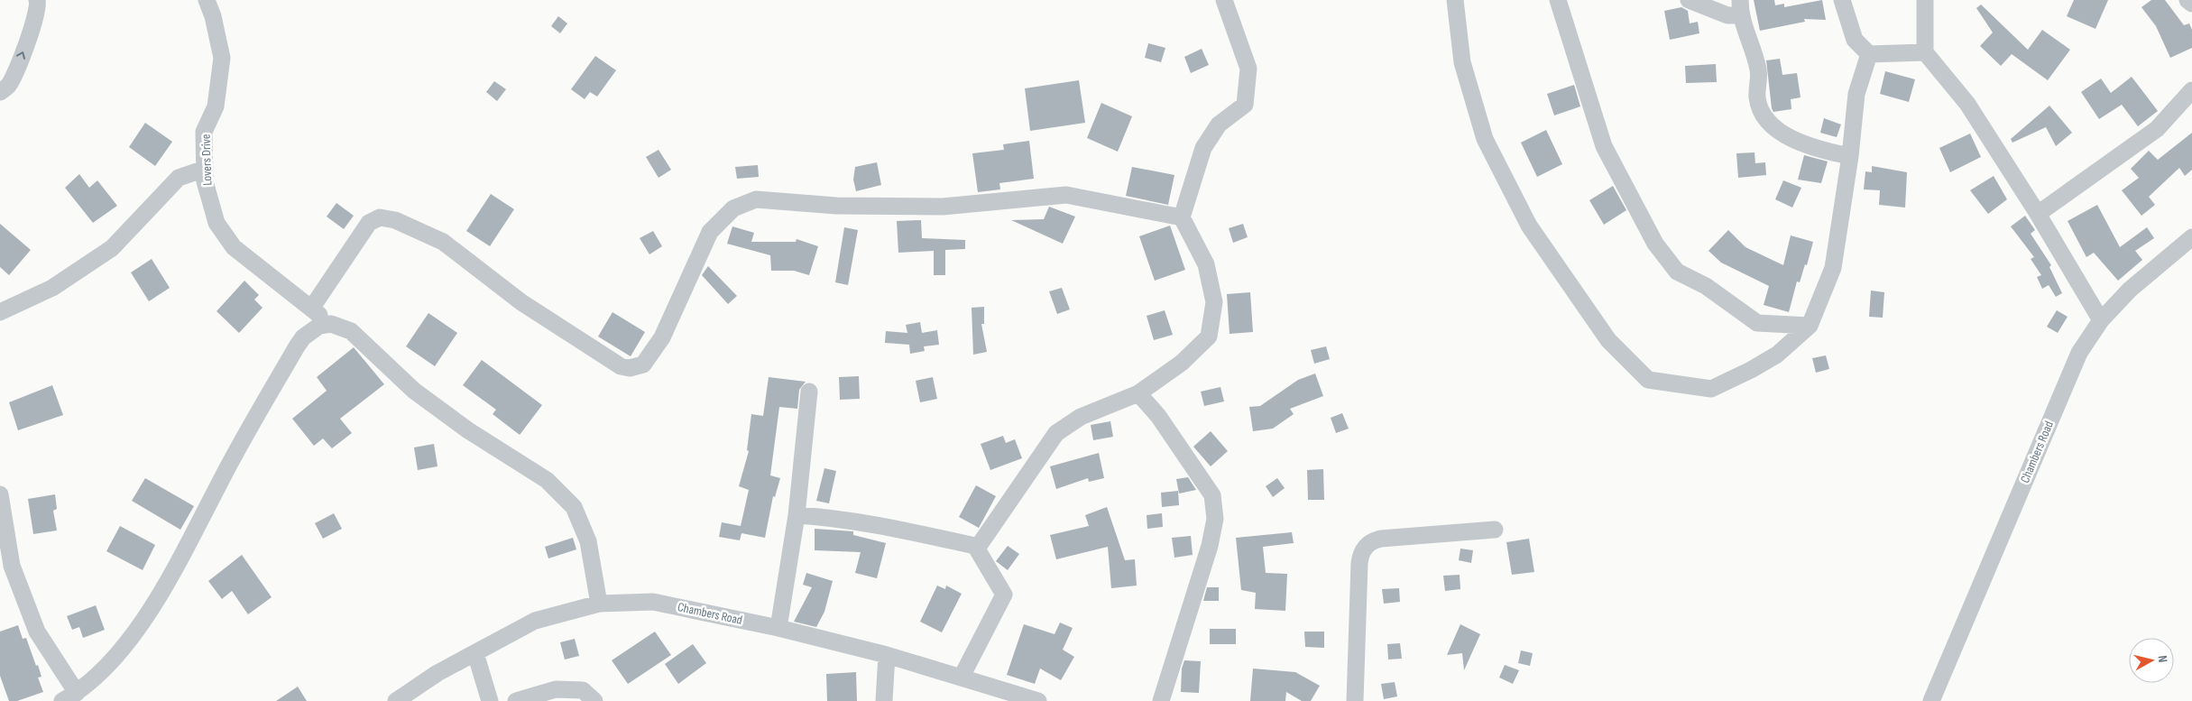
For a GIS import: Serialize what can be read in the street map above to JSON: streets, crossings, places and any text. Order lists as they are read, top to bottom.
{
  "streets": {
    "street": ["Lovers Drive", "Chambers Road"]
  },
  "crossings": [
    ["Lovers Drive", "Chambers Road"]
  ],
  "north": "right"
}
